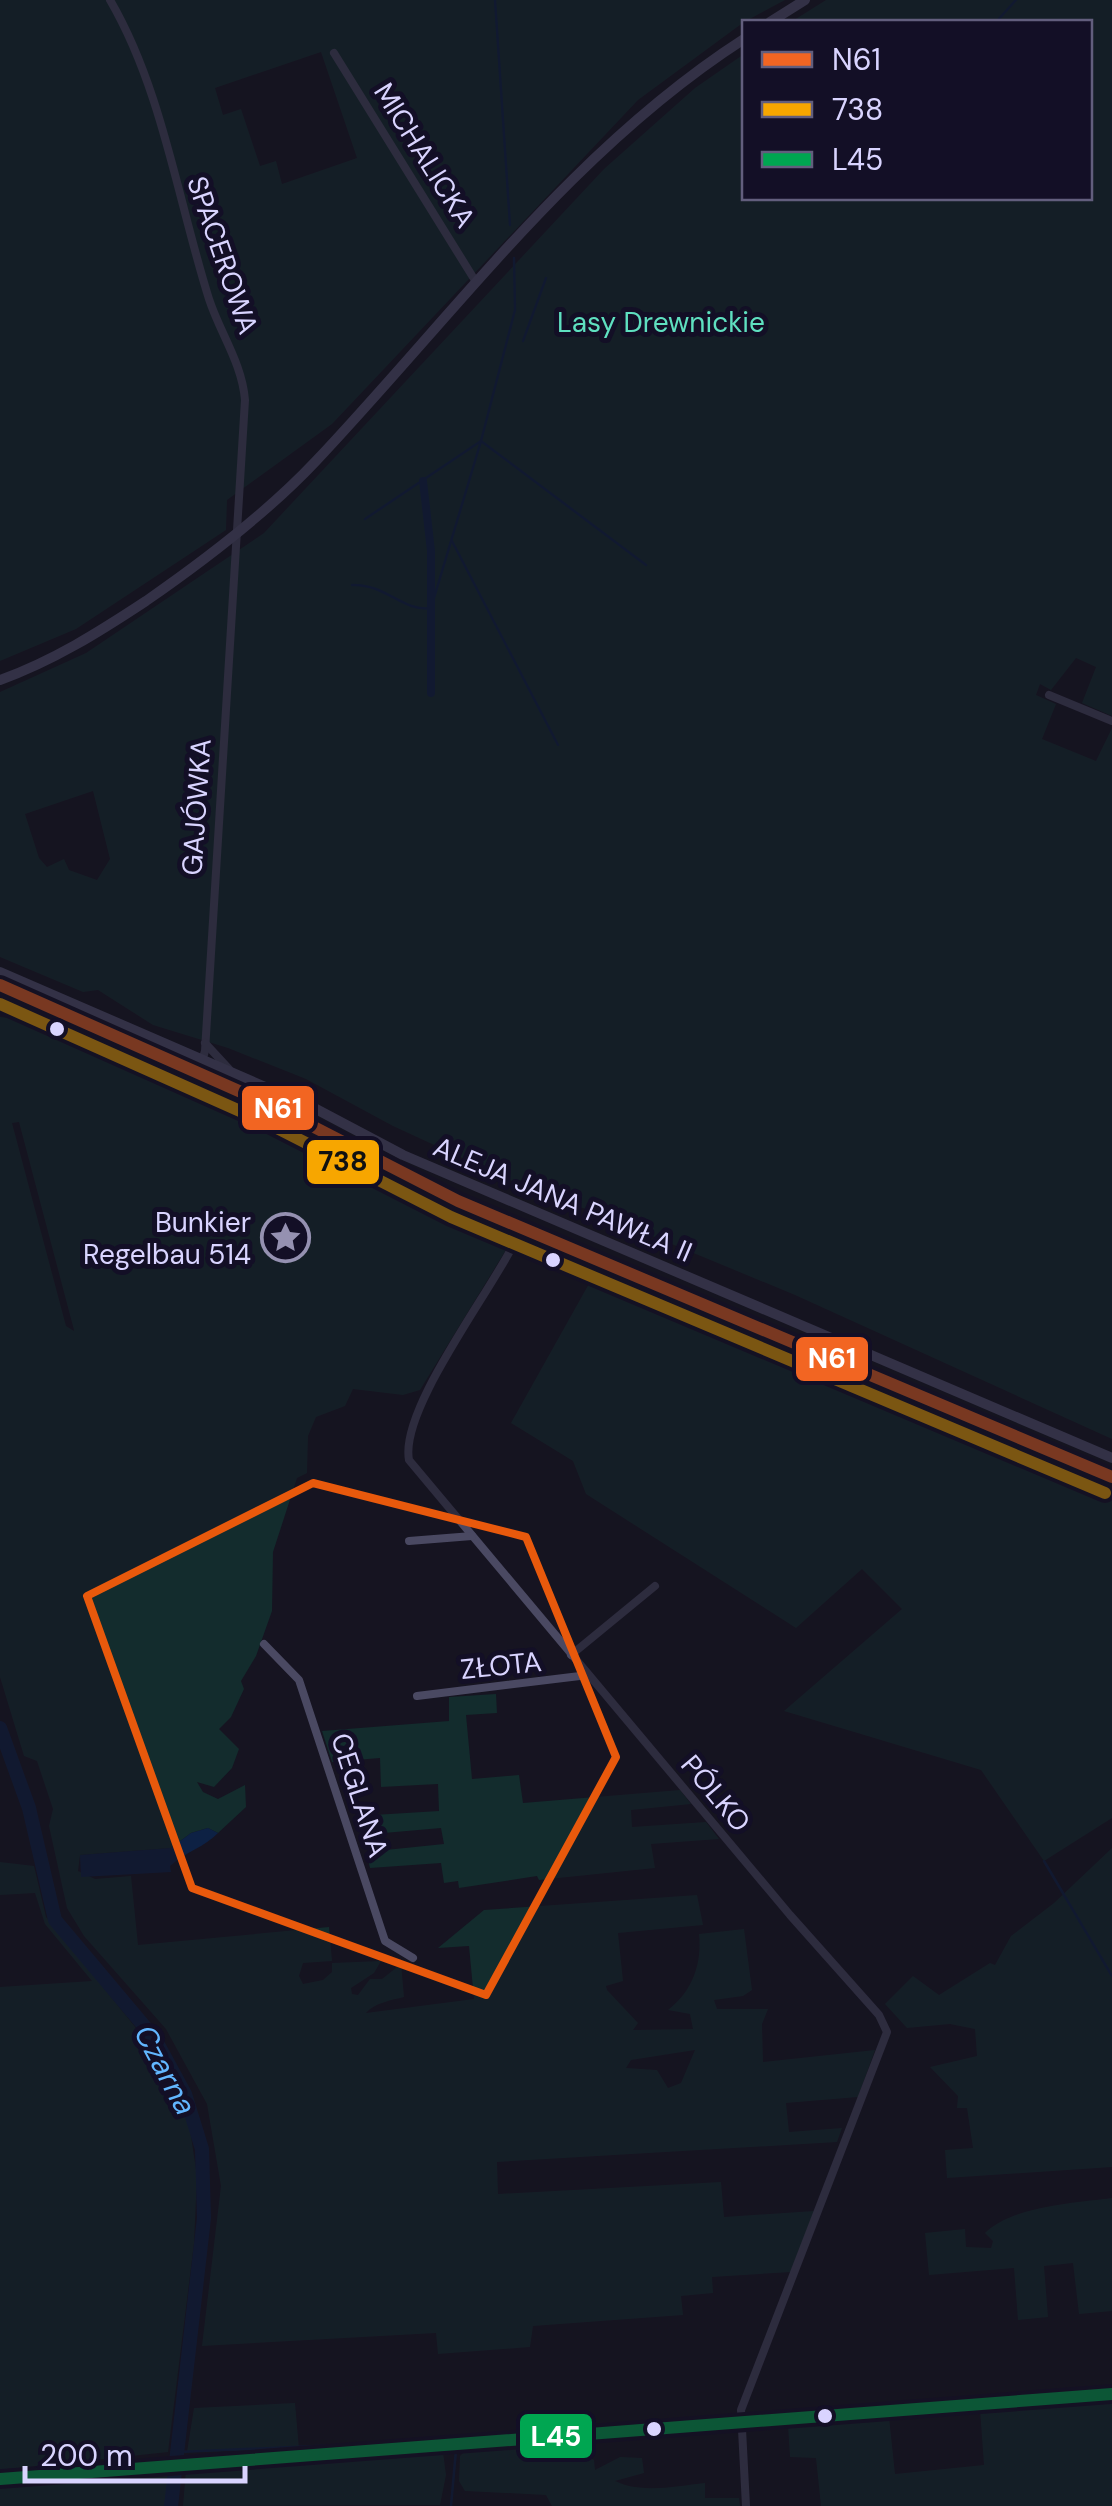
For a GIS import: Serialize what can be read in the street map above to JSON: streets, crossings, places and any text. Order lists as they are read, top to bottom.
{
  "streets": {
    "main road": ["ALEJA JANA PAWŁA II"],
    "street": [
      "MICHALICKA",
      "SPACEROWA",
      "GAJÓWKA",
      "ZŁOTA",
      "PÓLKO",
      "CEGLANA"
    ]
  },
  "crossings": [
    ["SPACEROWA", "GAJÓWKA"],
    ["GAJÓWKA", "ALEJA JANA PAWŁA II"],
    ["ALEJA JANA PAWŁA II", "PÓLKO"],
    ["ZŁOTA", "PÓLKO"]
  ],
  "water": ["Czarna"],
  "parks": ["Lasy Drewnickie"],
  "places": {
    "place": ["Bunkier Regelbau 514"]
  },
  "lines": ["transit line N61", "transit line 738", "transit line L45"],
  "legend": ["N61", "738", "L45"],
  "scale_bar": "200 m"
}
